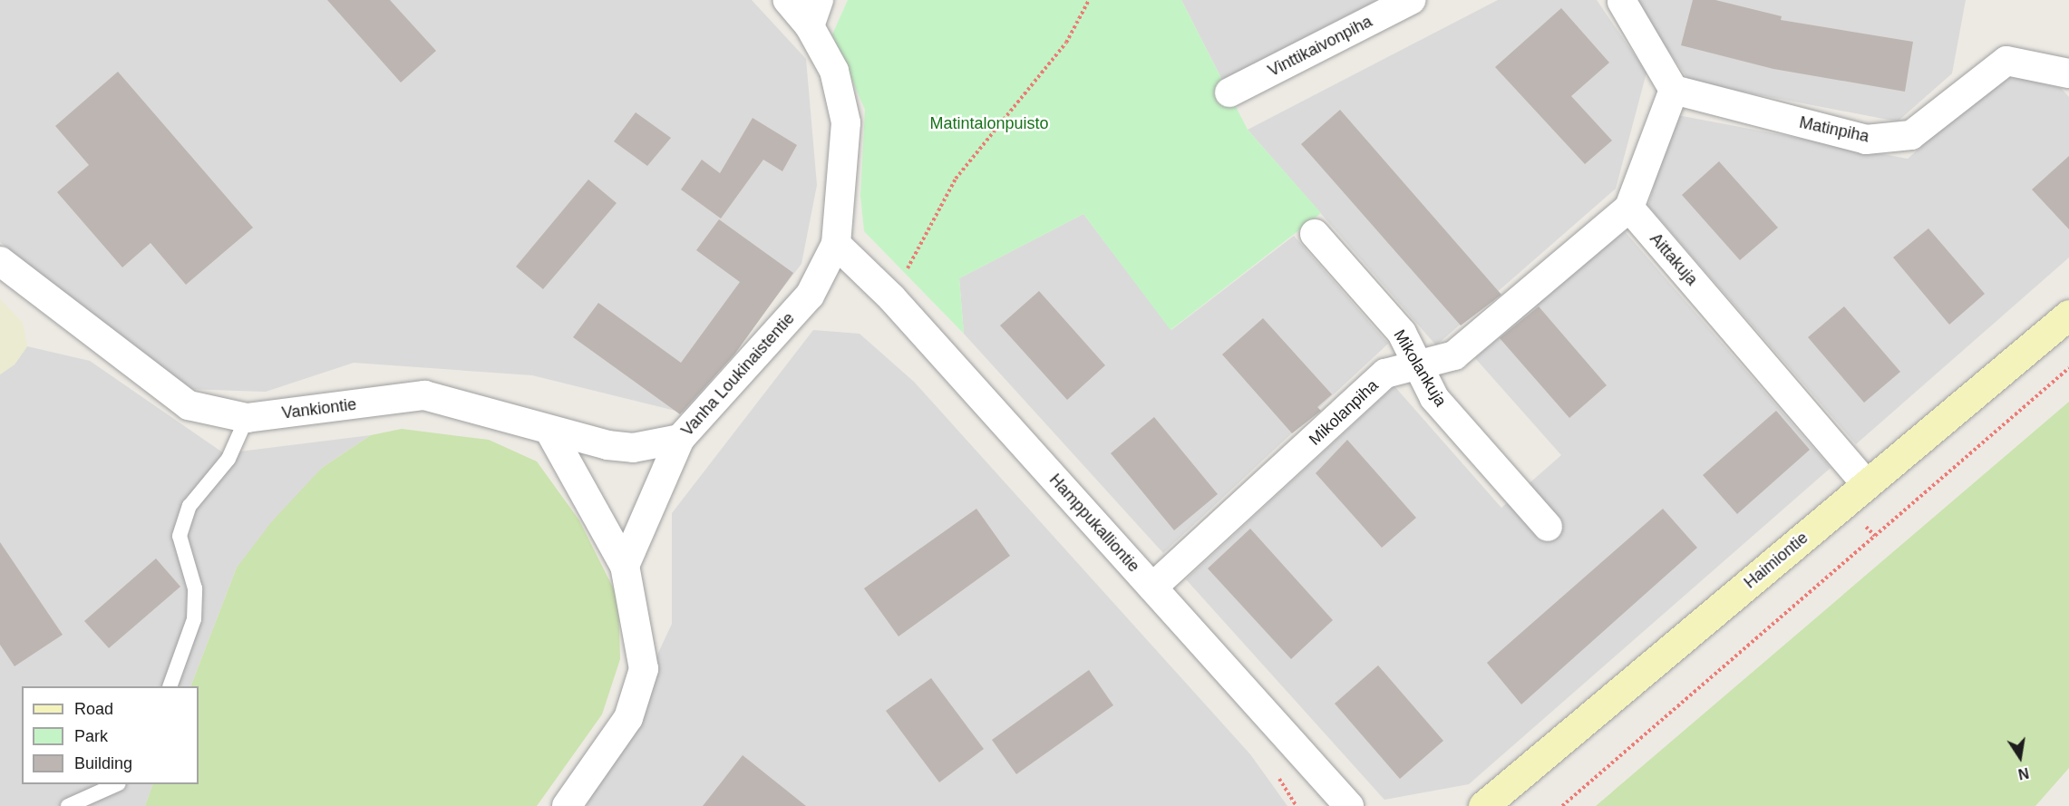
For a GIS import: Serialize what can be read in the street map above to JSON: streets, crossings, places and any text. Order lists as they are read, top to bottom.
{
  "streets": {
    "street": [
      "Vinttikaivonpiha",
      "Matinpiha",
      "Aittakuja",
      "Mikolankuja",
      "Vanha Loukinaistentie",
      "Vankiontie",
      "Mikolanpiha",
      "Hamppukalliontie",
      "Haimiontie"
    ]
  },
  "crossings": [
    ["Aittakuja", "Mikolanpiha"],
    ["Aittakuja", "Haimiontie"],
    ["Mikolankuja", "Mikolanpiha"],
    ["Vanha Loukinaistentie", "Vankiontie"],
    ["Vanha Loukinaistentie", "Hamppukalliontie"],
    ["Mikolanpiha", "Hamppukalliontie"]
  ],
  "parks": ["Matintalonpuisto"],
  "legend": ["Road", "Park", "Building"],
  "north": "bottom"
}
